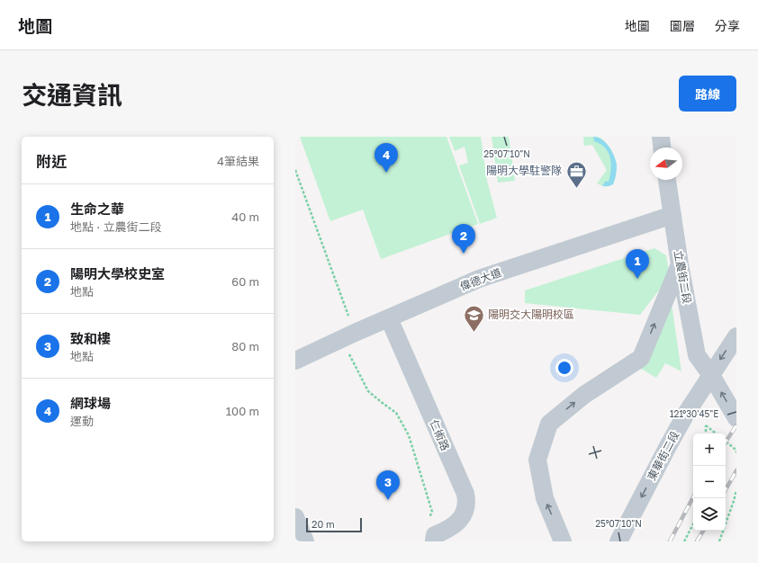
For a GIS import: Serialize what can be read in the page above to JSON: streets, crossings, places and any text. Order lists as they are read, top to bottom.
{
  "streets": {
    "street": [
      "立農街二段",
      "偉德大道",
      "仁術路",
      "東華街二段"
    ]
  },
  "crossings": [
    ["立農街二段", "偉德大道"],
    ["立農街二段", "東華街二段"],
    ["偉德大道", "仁術路"]
  ],
  "one_way": ["東華街二段"],
  "places": {
    "office": ["陽明大學駐警隊"],
    "school or university": ["陽明交大陽明校區"]
  },
  "scale_bar": "20 m",
  "north": "left",
  "page": {
    "header": "地圖",
    "nav": ["地圖", "圖層", "分享"],
    "title": "交通資訊",
    "buttons": "路線",
    "heading": ["附近", "4筆結果"],
    "pins": [
      "4",
      "2",
      "1",
      "3"
    ],
    "list": [
      {
        "mark": "1",
        "name": "生命之華",
        "note": "地點 · 立農街二段",
        "value": "40 m"
      },
      {
        "mark": "2",
        "name": "陽明大學校史室",
        "note": "地點",
        "value": "60 m"
      },
      {
        "mark": "3",
        "name": "致和樓",
        "note": "地點",
        "value": "80 m"
      },
      {
        "mark": "4",
        "name": "網球場",
        "note": "運動",
        "value": "100 m"
      }
    ],
    "map_buttons": ["+", "−"],
    "scale": "20 m"
  },
  "coordinates": ["25°07'10\"N", "121°30'45\"E"]
}
